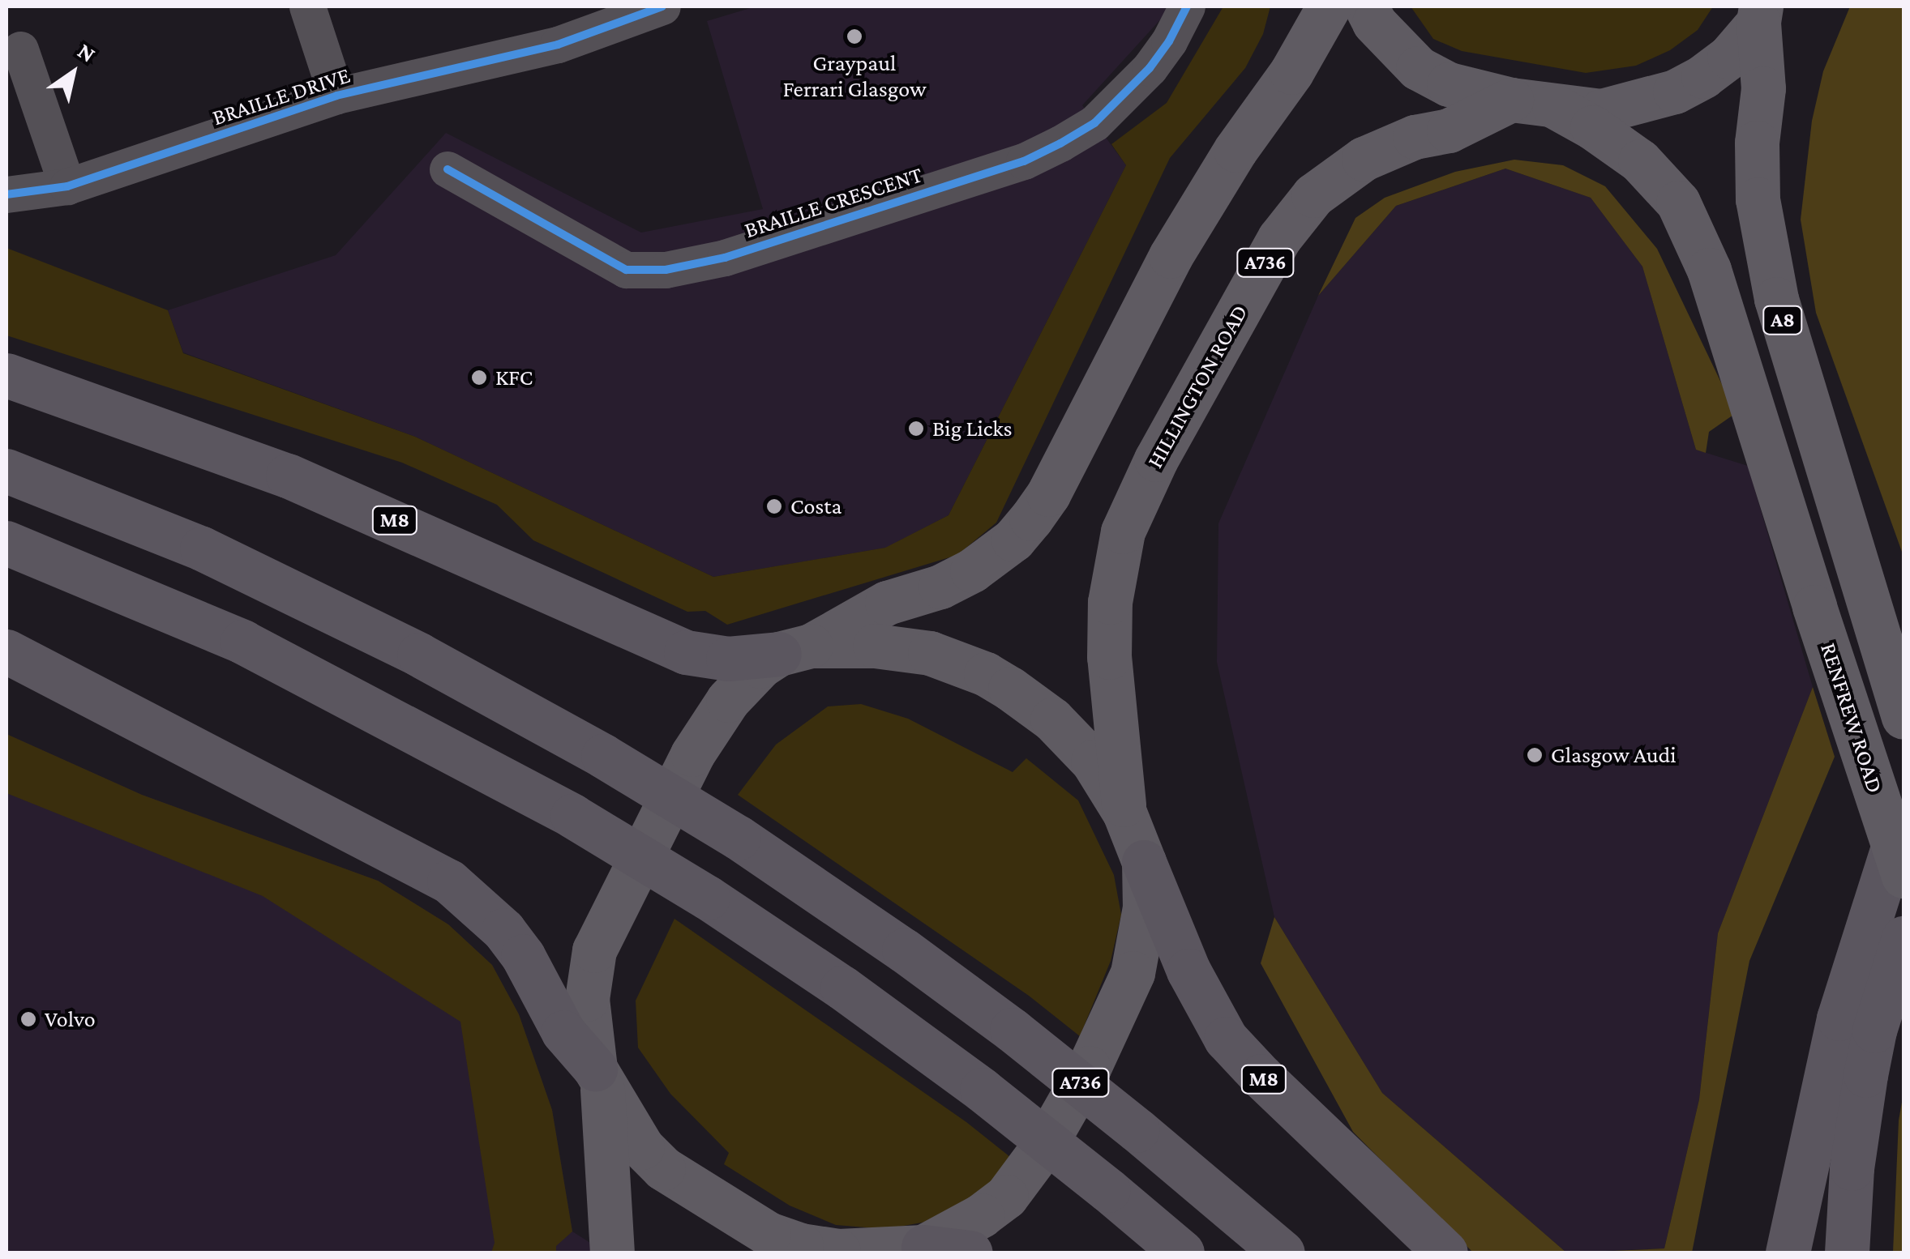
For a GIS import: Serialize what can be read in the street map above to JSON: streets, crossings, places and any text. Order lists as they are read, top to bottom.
{
  "streets": {
    "highway": ["M8"],
    "main road": [
      "A736",
      "A8",
      "HILLINGTON ROAD",
      "RENFREW ROAD"
    ],
    "street": ["BRAILLE DRIVE", "BRAILLE CRESCENT"]
  },
  "crossings": [
    ["A736", "HILLINGTON ROAD"],
    ["A736", "M8"],
    ["HILLINGTON ROAD", "RENFREW ROAD"]
  ],
  "places": [
    "Graypaul Ferrari Glasgow",
    "KFC",
    "Big Licks",
    "Costa",
    "Glasgow Audi",
    "Volvo"
  ],
  "north": "top right"
}
